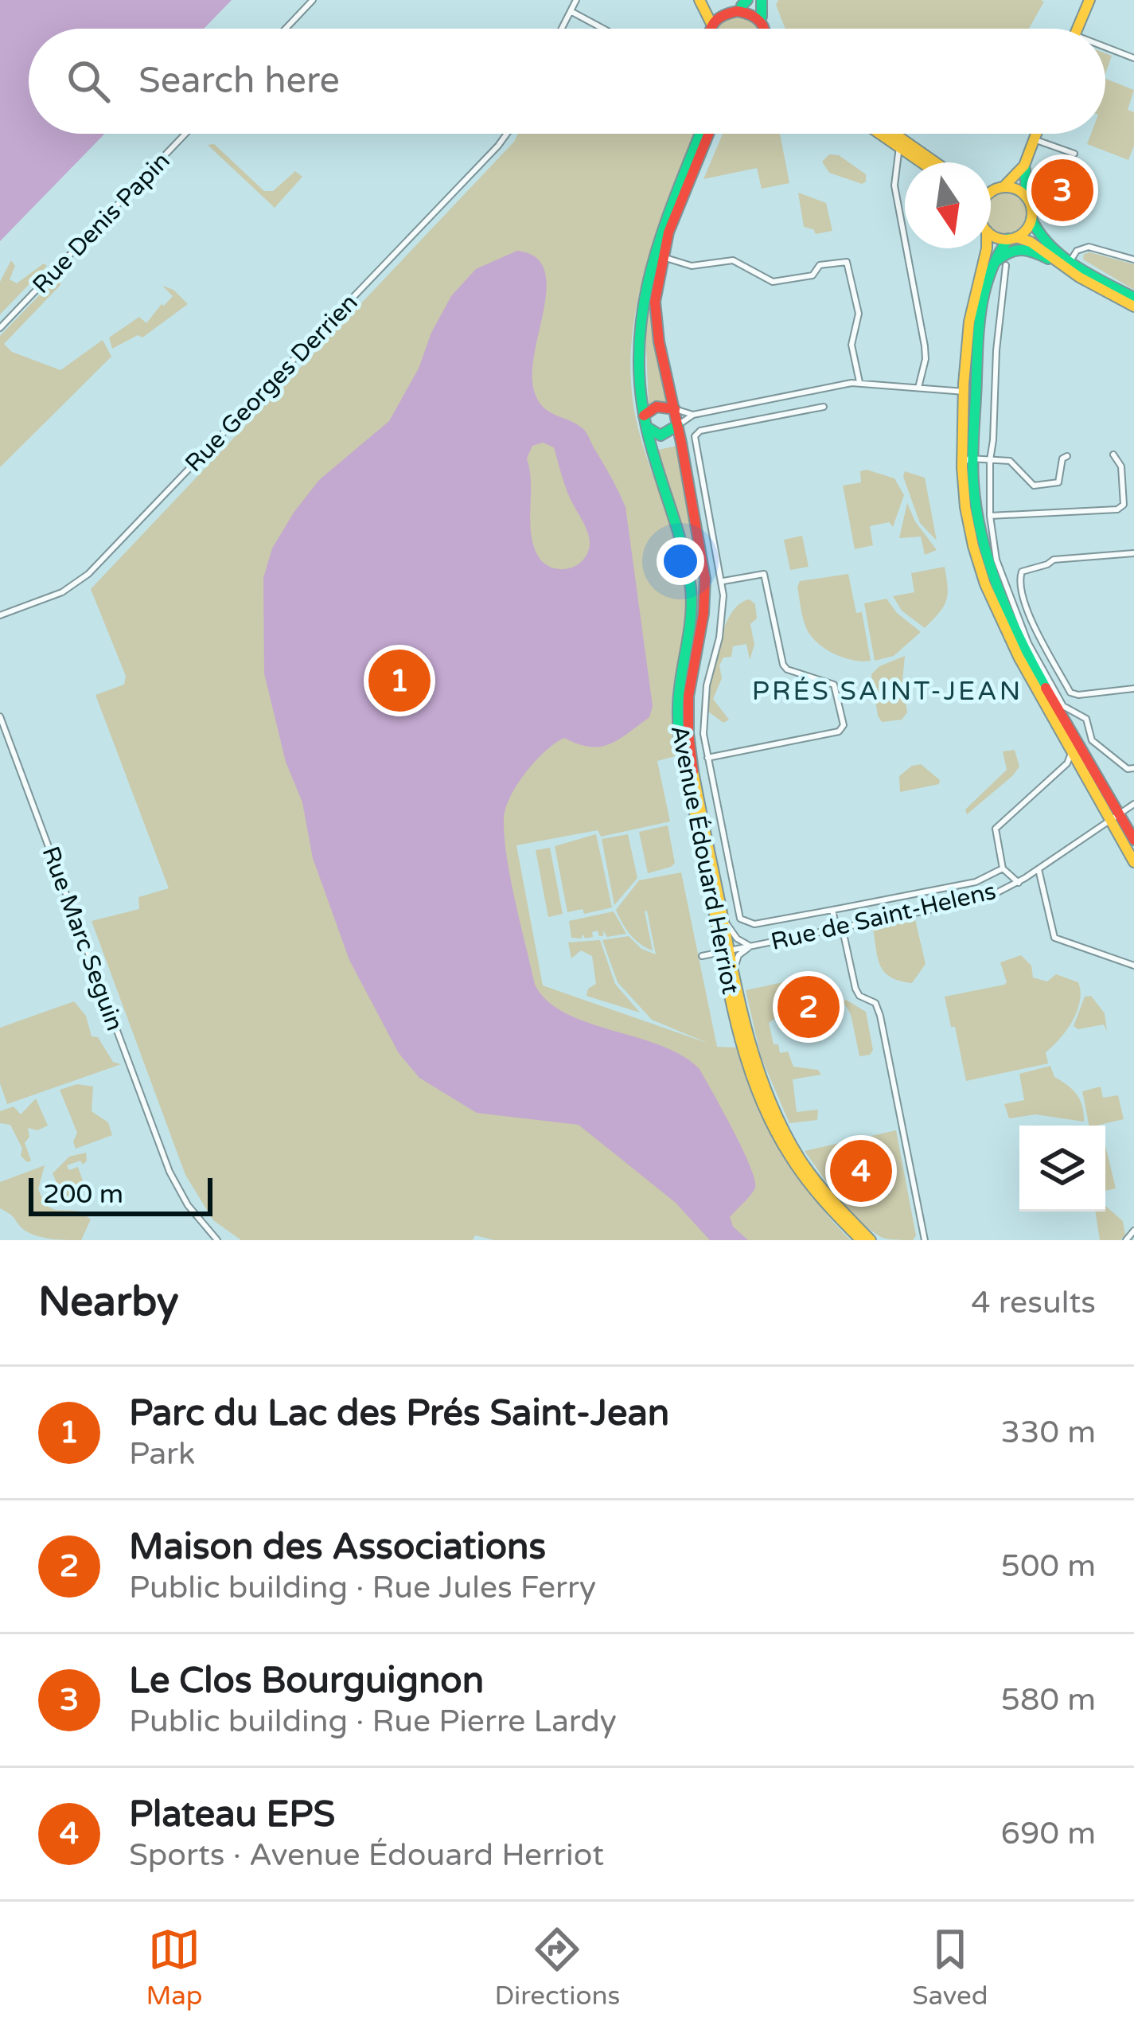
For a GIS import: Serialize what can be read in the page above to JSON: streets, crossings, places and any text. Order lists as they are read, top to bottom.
{
  "streets": {
    "main road": ["Avenue Édouard Herriot"],
    "street": [
      "Rue Denis Papin",
      "Rue Georges Derrien",
      "Rue de Saint-Helens",
      "Rue Marc Seguin"
    ]
  },
  "crossings": [
    ["Avenue Édouard Herriot", "Rue de Saint-Helens"]
  ],
  "districts": ["PRÉS SAINT-JEAN"],
  "scale_bar": "200 m",
  "north": "bottom",
  "page": {
    "search": "Search here",
    "pins": [
      "3",
      "1",
      "2",
      "4"
    ],
    "scale": "200 m",
    "heading": ["Nearby", "4 results"],
    "list": [
      {
        "mark": "1",
        "name": "Parc du Lac des Prés Saint-Jean",
        "note": "Park",
        "value": "330 m"
      },
      {
        "mark": "2",
        "name": "Maison des Associations",
        "note": "Public building · Rue Jules Ferry",
        "value": "500 m"
      },
      {
        "mark": "3",
        "name": "Le Clos Bourguignon",
        "note": "Public building · Rue Pierre Lardy",
        "value": "580 m"
      },
      {
        "mark": "4",
        "name": "Plateau EPS",
        "note": "Sports · Avenue Édouard Herriot",
        "value": "690 m"
      }
    ],
    "nav": ["Map", "Directions", "Saved"]
  }
}
